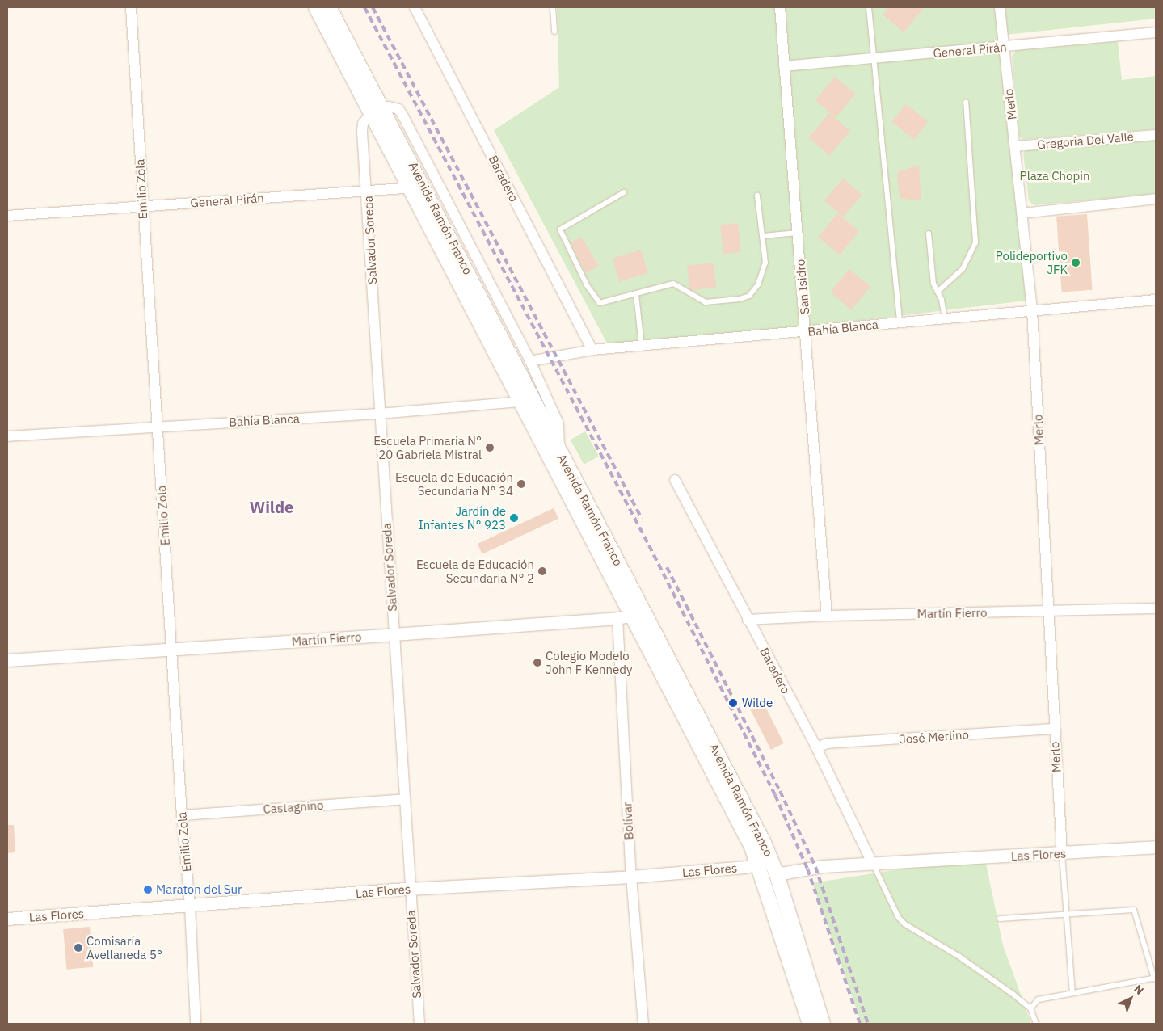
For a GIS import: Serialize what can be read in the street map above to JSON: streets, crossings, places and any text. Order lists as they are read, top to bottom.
{
  "streets": {
    "main road": ["Avenida Ramón Franco"],
    "street": [
      "General Pirán",
      "Merlo",
      "Gregoria Del Valle",
      "Baradero",
      "Emilio Zola",
      "Salvador Soreda",
      "San Isidro",
      "Bahía Blanca",
      "Martín Fierro",
      "José Merlino",
      "Castagnino",
      "Bolívar",
      "Las Flores"
    ]
  },
  "crossings": [
    ["General Pirán", "Merlo"],
    ["General Pirán", "Emilio Zola"],
    ["General Pirán", "Avenida Ramón Franco"],
    ["General Pirán", "Salvador Soreda"],
    ["General Pirán", "San Isidro"],
    ["Merlo", "Gregoria Del Valle"],
    ["Merlo", "Bahía Blanca"],
    ["Merlo", "Martín Fierro"],
    ["Merlo", "José Merlino"],
    ["Merlo", "Las Flores"],
    ["Baradero", "Bahía Blanca"],
    ["Baradero", "Martín Fierro"],
    ["Baradero", "José Merlino"],
    ["Baradero", "Las Flores"],
    ["Emilio Zola", "Bahía Blanca"],
    ["Emilio Zola", "Martín Fierro"],
    ["Emilio Zola", "Castagnino"],
    ["Emilio Zola", "Las Flores"],
    ["Avenida Ramón Franco", "Salvador Soreda"],
    ["Avenida Ramón Franco", "Bahía Blanca"],
    ["Avenida Ramón Franco", "Martín Fierro"],
    ["Avenida Ramón Franco", "Las Flores"],
    ["Salvador Soreda", "Bahía Blanca"],
    ["Salvador Soreda", "Martín Fierro"],
    ["Salvador Soreda", "Castagnino"],
    ["Salvador Soreda", "Las Flores"],
    ["San Isidro", "Bahía Blanca"],
    ["San Isidro", "Martín Fierro"],
    ["Martín Fierro", "Bolívar"],
    ["Bolívar", "Las Flores"]
  ],
  "districts": ["Wilde"],
  "parks": ["Plaza Chopin"],
  "places": [
    "Polideportivo JFK",
    "Escuela Primaria N° 20 Gabriela Mistral",
    "Escuela de Educación Secundaria N° 34",
    "Jardín de Infantes N° 923",
    "Escuela de Educación Secundaria N° 2",
    "Colegio Modelo John F Kennedy",
    "Wilde",
    "Maraton del Sur",
    "Comisaría Avellaneda 5°"
  ],
  "north": "top right"
}
